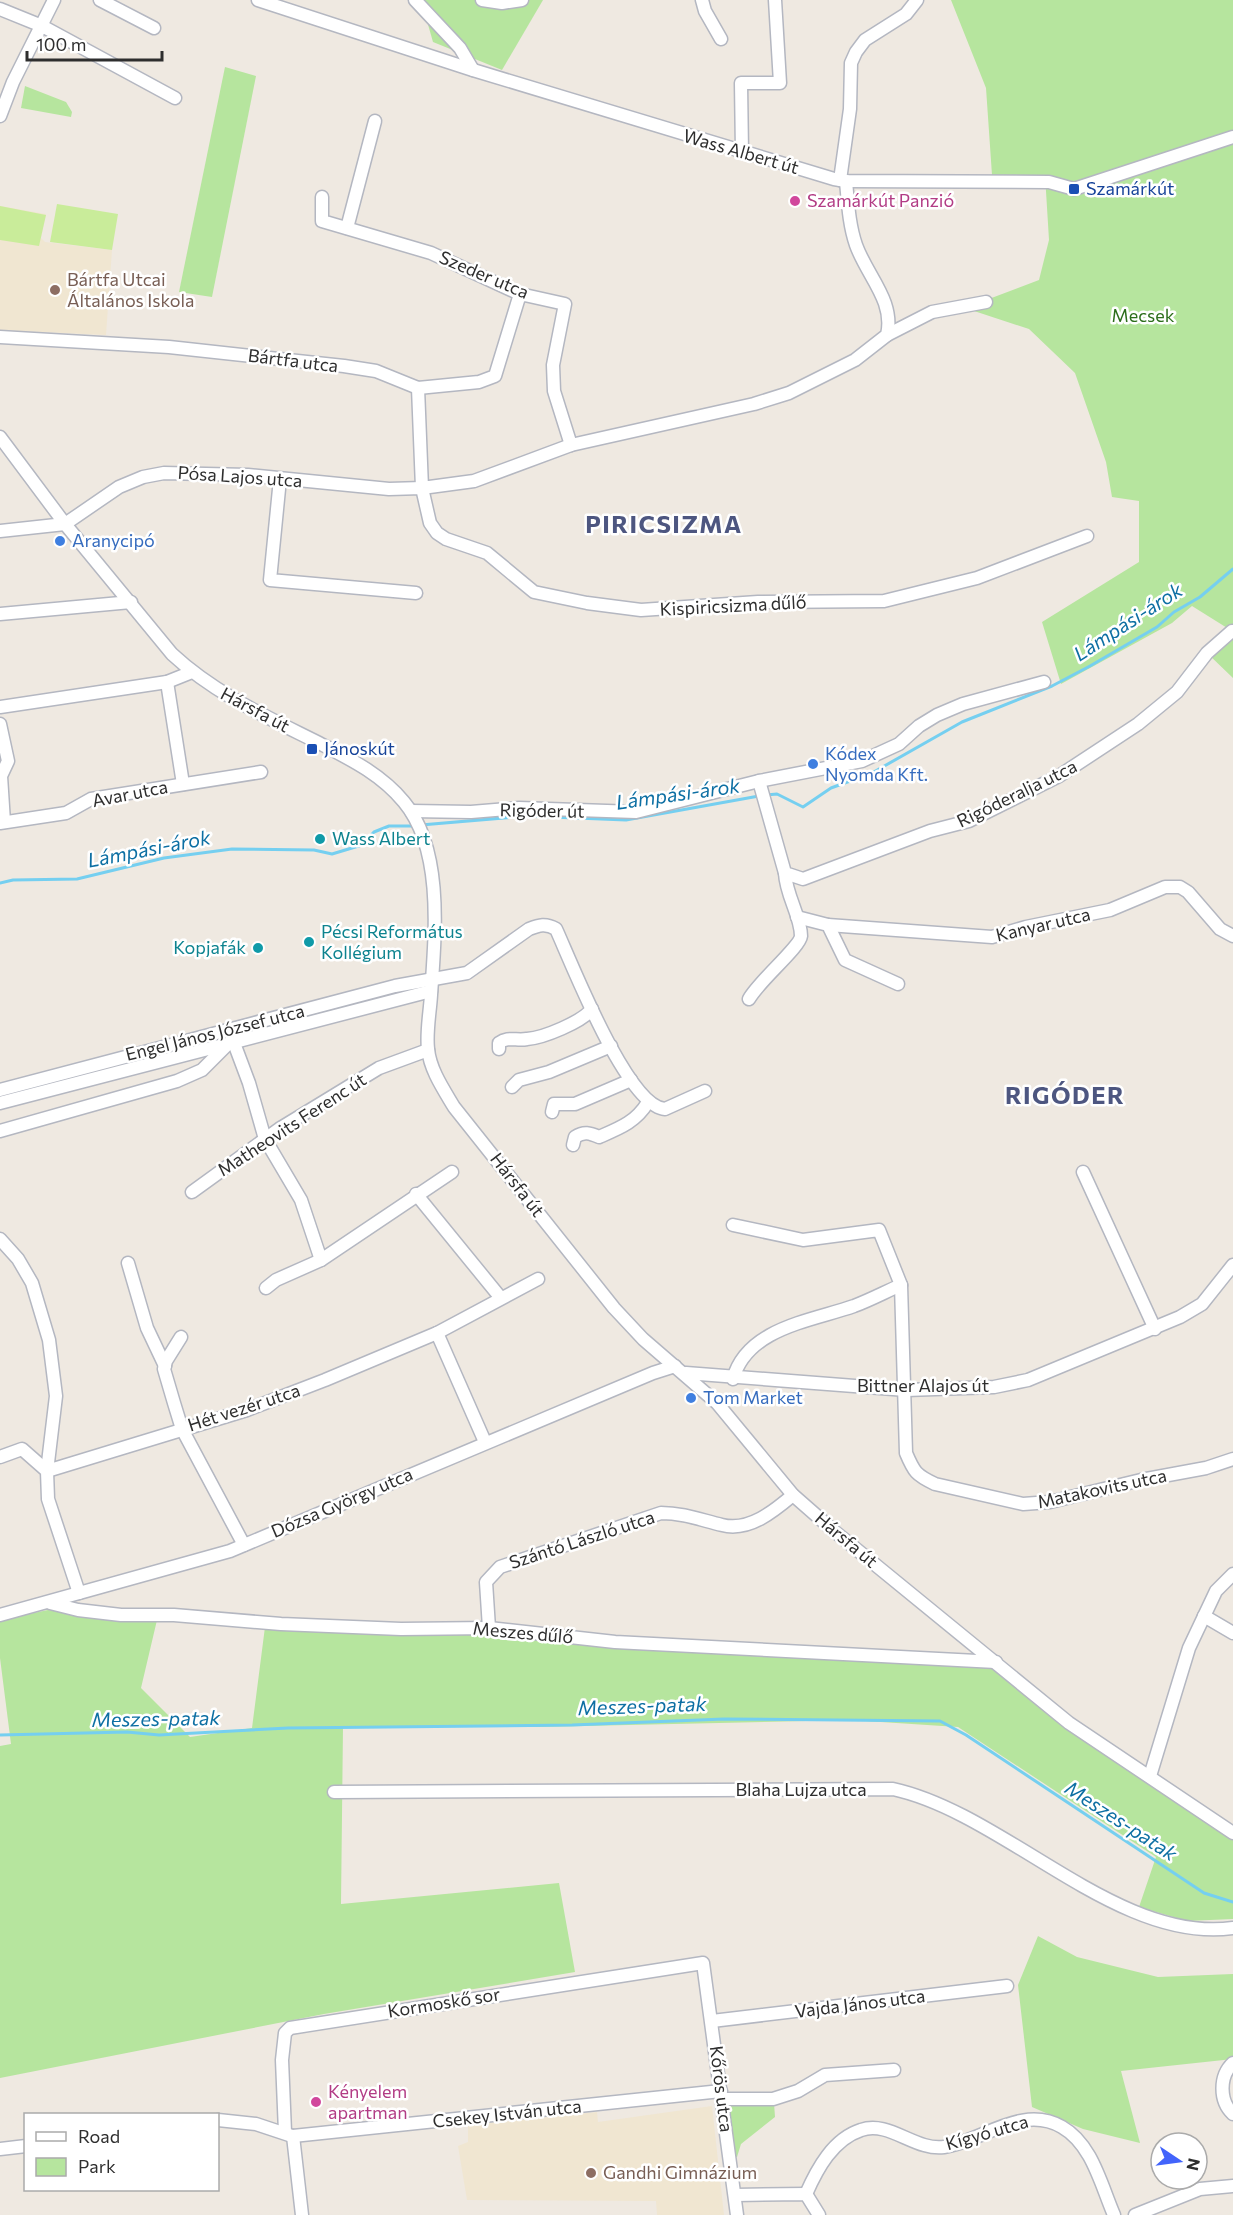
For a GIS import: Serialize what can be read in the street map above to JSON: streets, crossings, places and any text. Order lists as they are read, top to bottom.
{
  "streets": {
    "street": [
      "Wass Albert út",
      "Szeder utca",
      "Bártfa utca",
      "Pósa Lajos utca",
      "Kispiricsizma dűlő",
      "Hársfa út",
      "Avar utca",
      "Rigóderalja utca",
      "Rigóder út",
      "Kanyar utca",
      "Engel János József utca",
      "Matheovits Ferenc út",
      "Bittner Alajos út",
      "Hét vezér utca",
      "Matakovits utca",
      "Dózsa György utca",
      "Szántó László utca",
      "Meszes dűlő",
      "Blaha Lujza utca",
      "Kormoskő sor",
      "Vajda János utca",
      "Kőrös utca",
      "Csekey István utca",
      "Kígyó utca"
    ]
  },
  "crossings": [
    ["Szeder utca", "Bártfa utca"],
    ["Bártfa utca", "Kispiricsizma dűlő"],
    ["Pósa Lajos utca", "Kispiricsizma dűlő"],
    ["Pósa Lajos utca", "Hársfa út"],
    ["Hársfa út", "Rigóder út"],
    ["Hársfa út", "Engel János József utca"],
    ["Hársfa út", "Matheovits Ferenc út"],
    ["Hársfa út", "Bittner Alajos út"],
    ["Hársfa út", "Dózsa György utca"],
    ["Hársfa út", "Szántó László utca"],
    ["Hársfa út", "Meszes dűlő"],
    ["Bittner Alajos út", "Matakovits utca"],
    ["Bittner Alajos út", "Dózsa György utca"],
    ["Dózsa György utca", "Meszes dűlő"],
    ["Szántó László utca", "Meszes dűlő"],
    ["Kormoskő sor", "Kőrös utca"],
    ["Kormoskő sor", "Csekey István utca"],
    ["Vajda János utca", "Kőrös utca"],
    ["Kőrös utca", "Csekey István utca"]
  ],
  "districts": ["PIRICSIZMA", "RIGÓDER"],
  "water": ["Lámpási-árok", "Meszes-patak"],
  "parks": ["Mecsek"],
  "places": {
    "transit": ["Szamárkút", "Jánoskút"],
    "other": [
      "Szamárkút Panzió",
      "Bártfa Utcai Általános Iskola",
      "Aranycipó",
      "Kódex Nyomda Kft.",
      "Wass Albert",
      "Pécsi Református Kollégium",
      "Kopjafák",
      "Tom Market",
      "Kényelem apartman",
      "Gandhi Gimnázium"
    ]
  },
  "legend": ["Road", "Park"],
  "scale_bar": "100 m",
  "north": "right"
}
